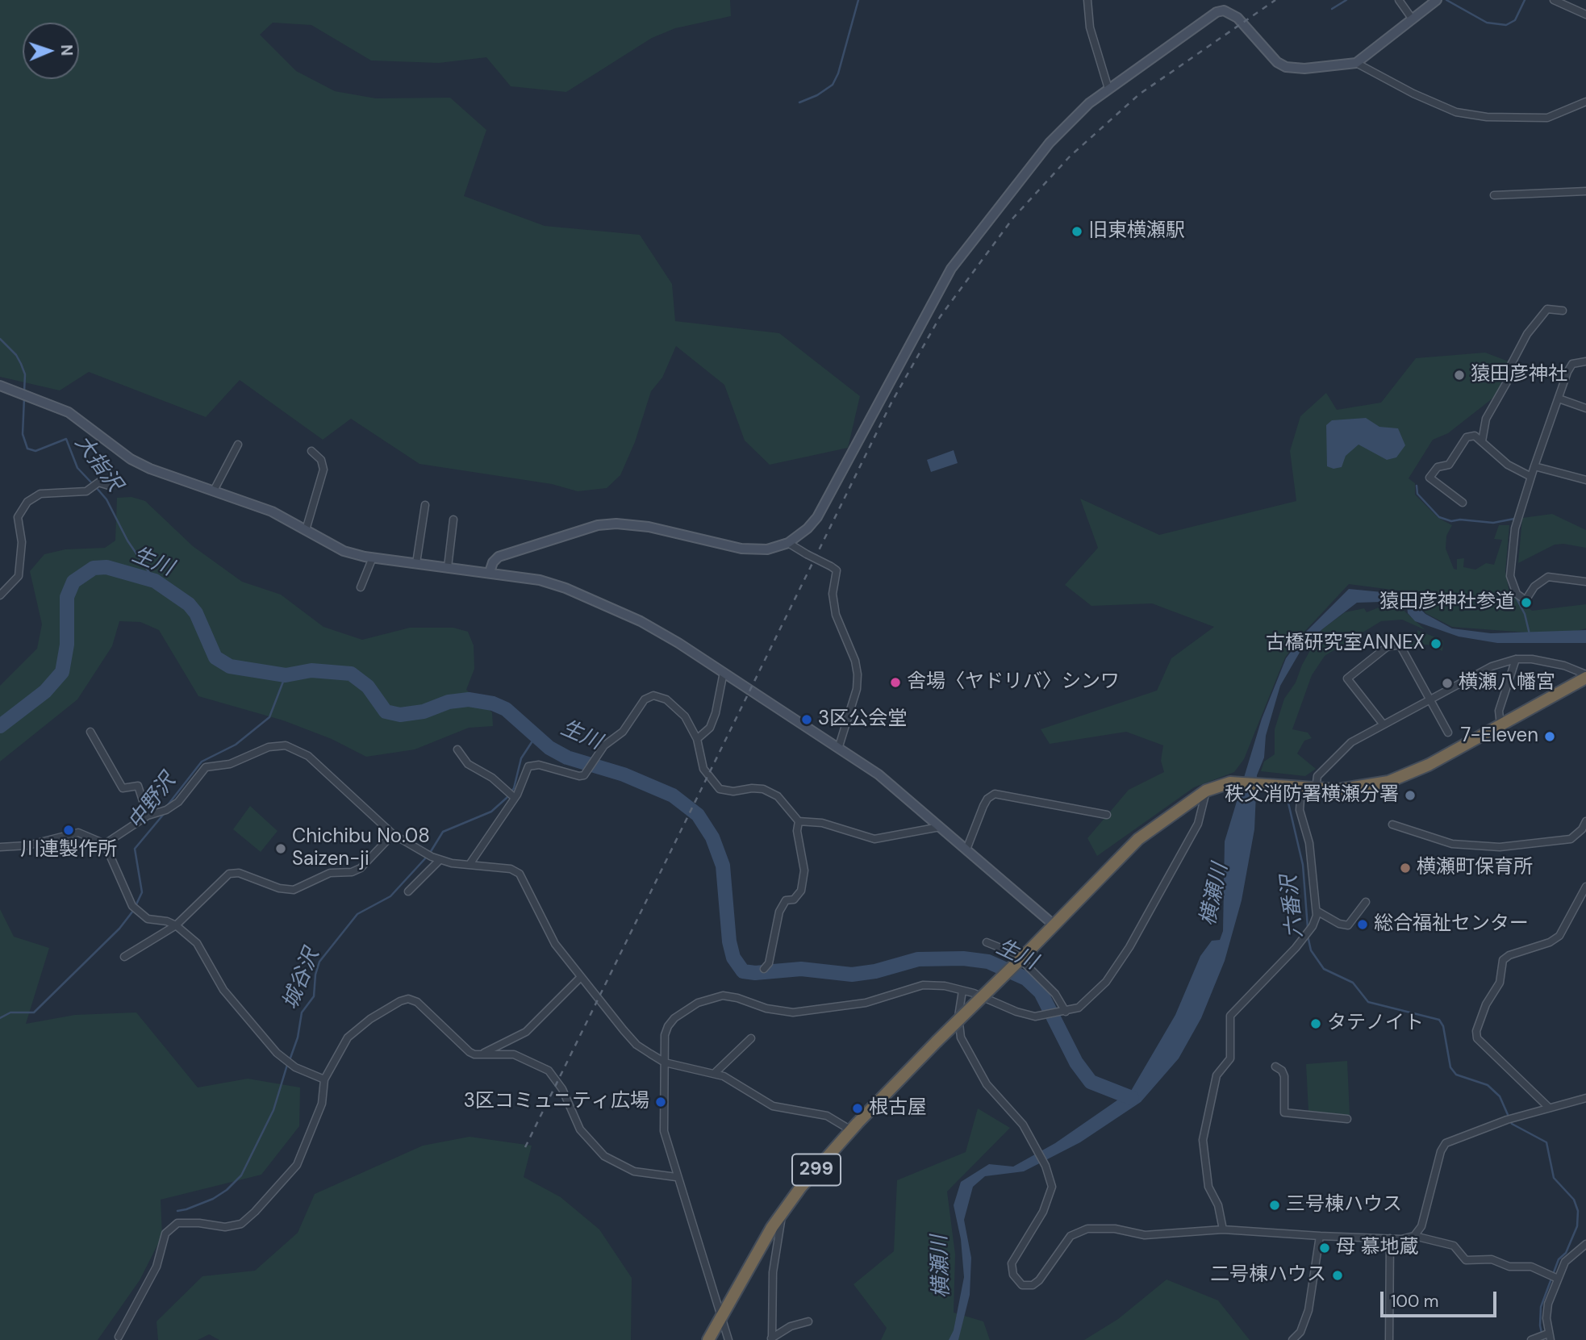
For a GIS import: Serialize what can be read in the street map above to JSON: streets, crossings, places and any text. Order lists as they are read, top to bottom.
{
  "streets": {
    "highway": ["299"]
  },
  "water": [
    "大指沢",
    "生川",
    "中野沢",
    "横瀬川",
    "六番沢",
    "城谷沢"
  ],
  "places": [
    "旧東横瀬駅",
    "猿田彦神社",
    "猿田彦神社参道",
    "古橋研究室ANNEX",
    "舎場〈ヤドリバ〉シンワ",
    "横瀬八幡宮",
    "3区公会堂",
    "7-Eleven",
    "秩父消防署横瀬分署",
    "川連製作所",
    "Chichibu No.08 Saizen-ji",
    "横瀬町保育所",
    "総合福祉センター",
    "タテノイト",
    "3区コミュニティ広場",
    "根古屋",
    "三号棟ハウス",
    "母 慕地蔵",
    "二号棟ハウス"
  ],
  "scale_bar": "100 m",
  "north": "right"
}
